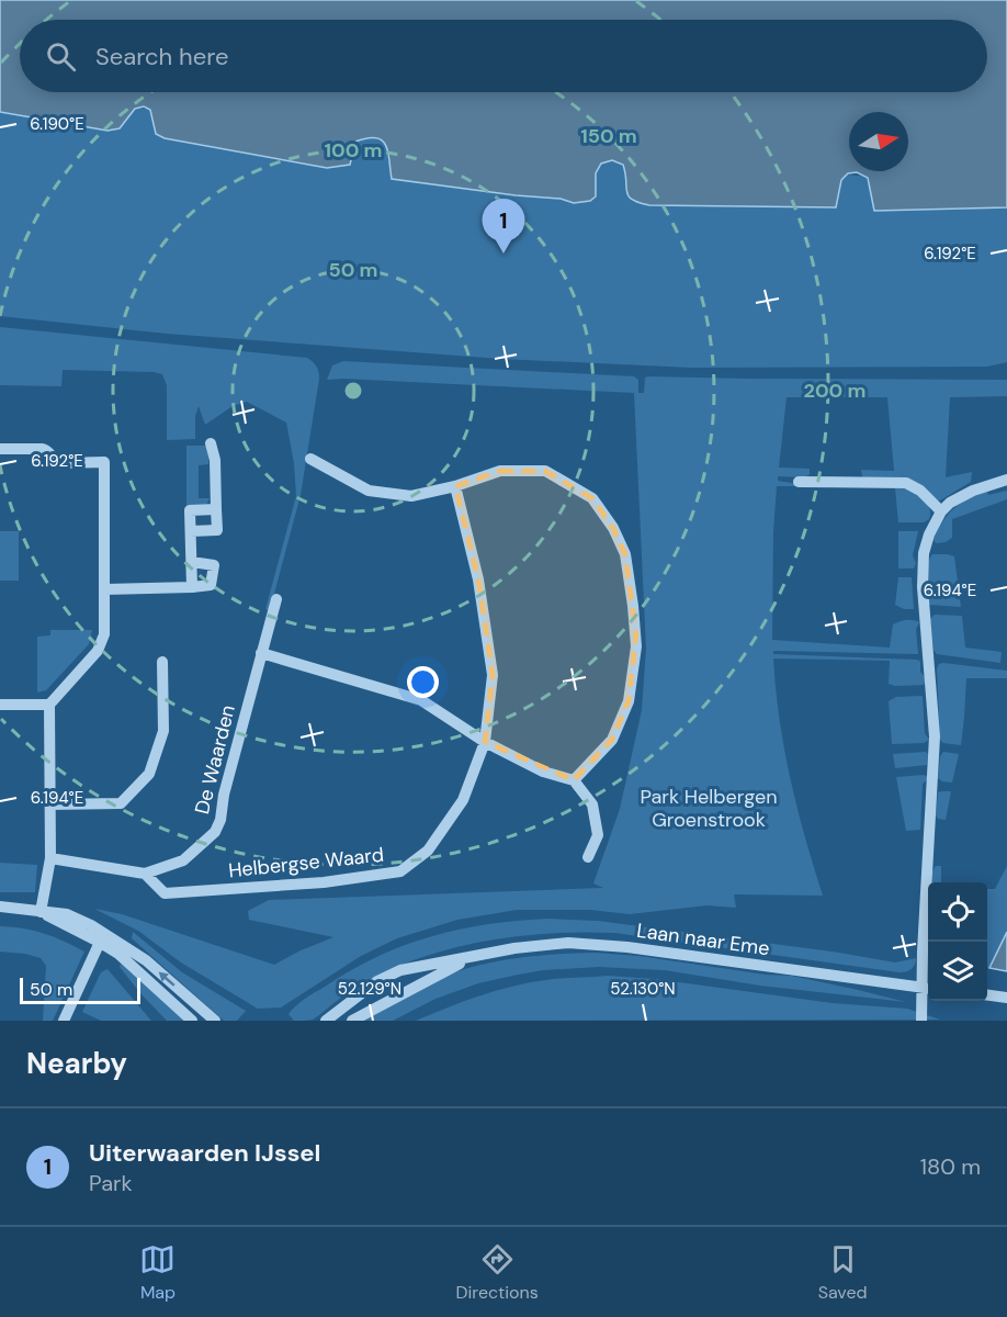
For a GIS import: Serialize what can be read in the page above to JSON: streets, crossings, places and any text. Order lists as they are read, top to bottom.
{
  "streets": {
    "street": ["De Waarden", "Helbergse Waard", "Laan naar Eme"]
  },
  "crossings": [
    ["De Waarden", "Helbergse Waard"]
  ],
  "parks": ["Park Helbergen Groenstrook"],
  "scale_bar": "50 m",
  "north": "right",
  "page": {
    "search": "Search here",
    "pins": "1",
    "scale": "50 m",
    "heading": "Nearby",
    "list": [
      {
        "mark": "1",
        "name": "Uiterwaarden IJssel",
        "note": "Park",
        "value": "180 m"
      }
    ],
    "nav": ["Map", "Directions", "Saved"]
  },
  "coordinates": [
    "6.190°E",
    "6.192°E",
    "6.194°E",
    "52.129°N",
    "52.130°N"
  ],
  "rings": [
    "150 m",
    "100 m",
    "50 m",
    "200 m"
  ]
}
